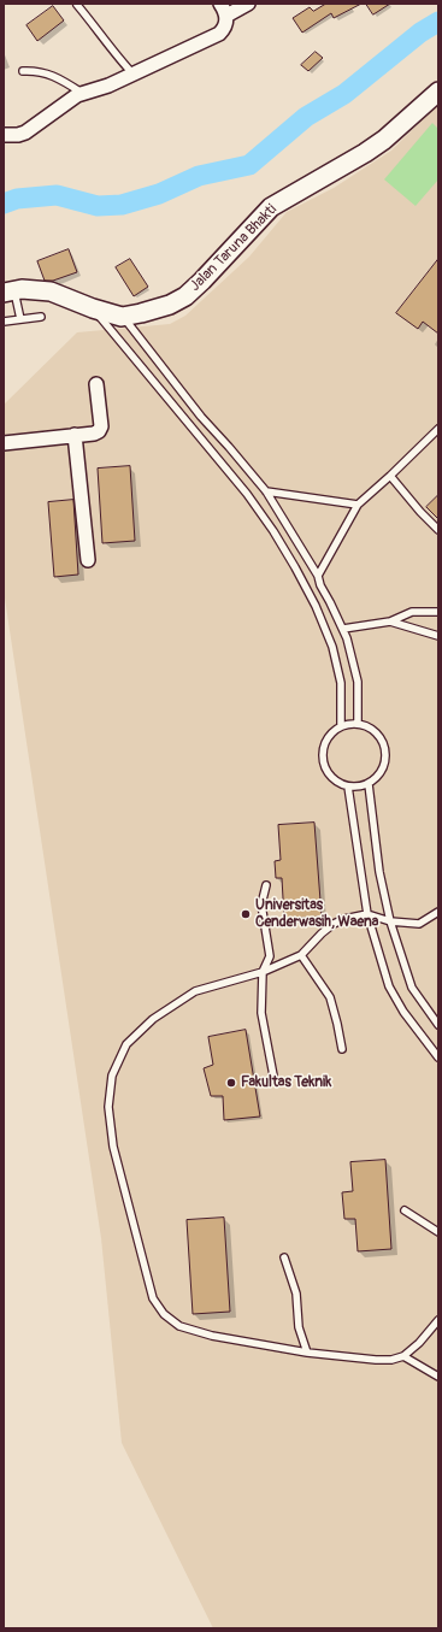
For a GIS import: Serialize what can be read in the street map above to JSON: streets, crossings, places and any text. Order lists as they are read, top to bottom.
{
  "streets": {
    "street": ["Jalan Taruna Bhakti"]
  },
  "places": ["Universitas Cenderwasih, Waena", "Fakultas Teknik"]
}
